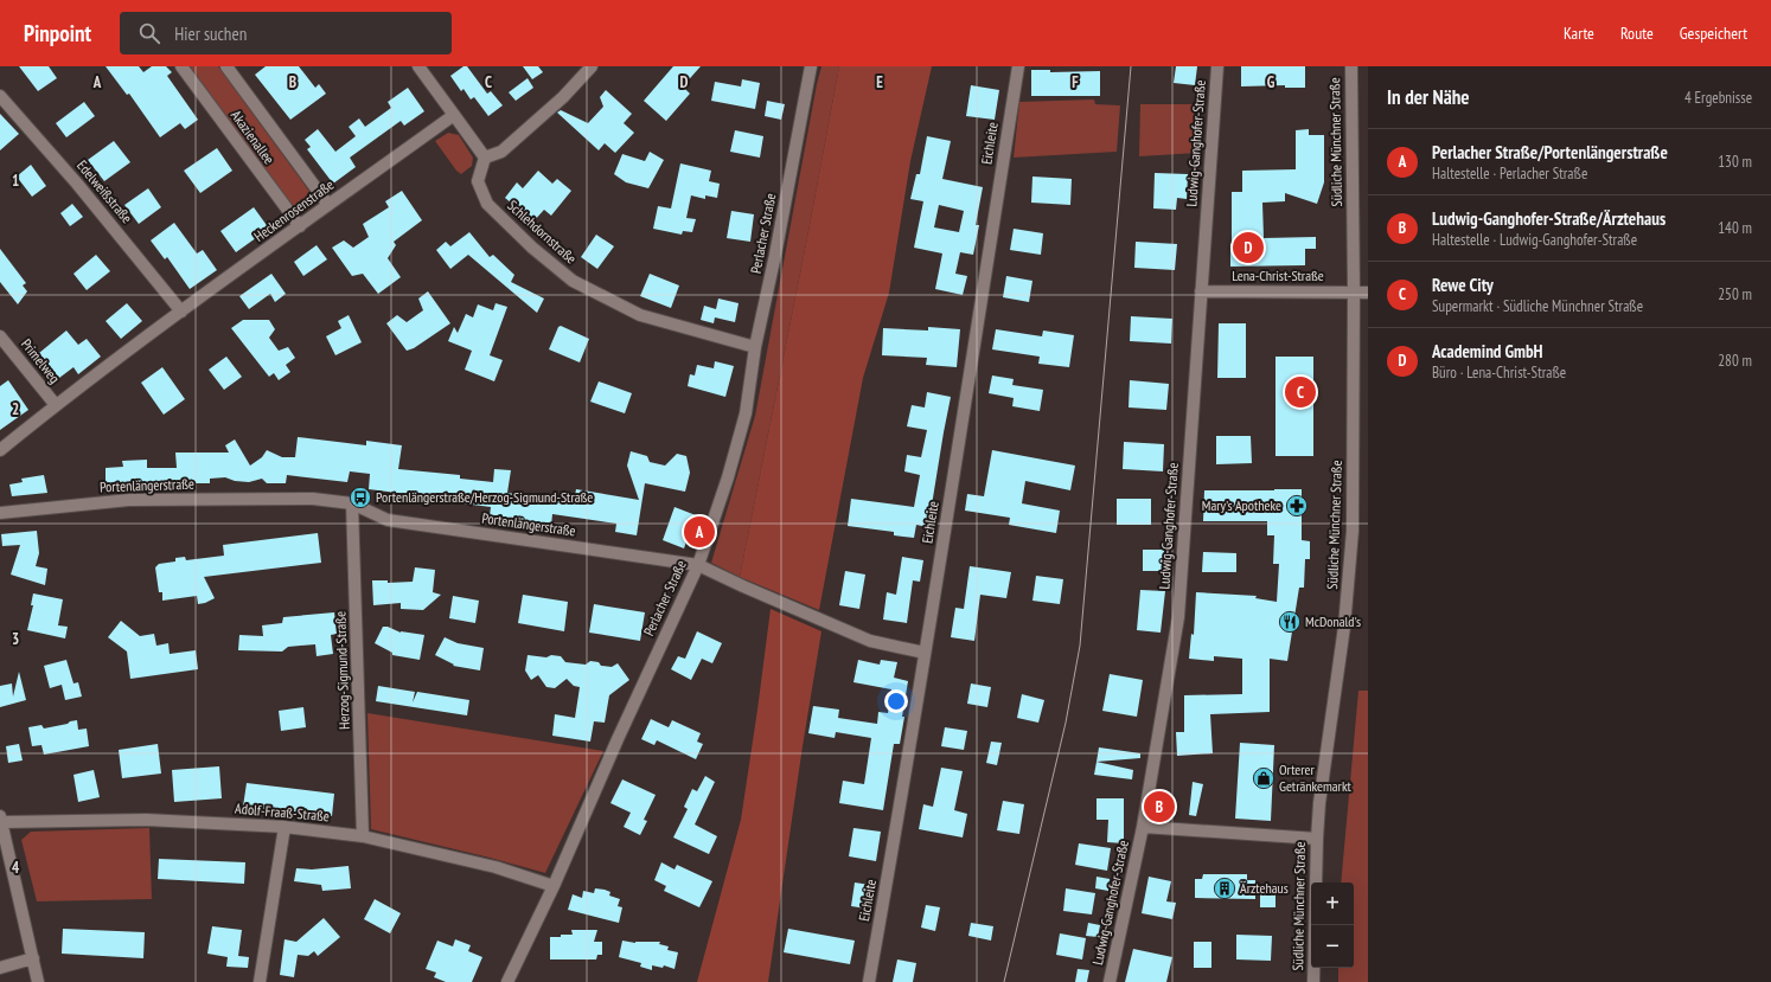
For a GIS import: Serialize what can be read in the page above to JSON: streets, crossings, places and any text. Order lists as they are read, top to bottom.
{
  "streets": {
    "street": [
      "Akazienallee",
      "Südliche Münchner Straße",
      "Eichleite",
      "Ludwig-Ganghofer-Straße",
      "Edelweißstraße",
      "Heckenrosenstraße",
      "Schlehdornstraße",
      "Perlacher Straße",
      "Lena-Christ-Straße",
      "Primelweg",
      "Portenlängerstraße",
      "Herzog-Sigmund-Straße",
      "Adolf-Fraaß-Straße"
    ]
  },
  "crossings": [
    ["Akazienallee", "Heckenrosenstraße"],
    ["Südliche Münchner Straße", "Lena-Christ-Straße"],
    ["Eichleite", "Portenlängerstraße"],
    ["Ludwig-Ganghofer-Straße", "Lena-Christ-Straße"],
    ["Edelweißstraße", "Heckenrosenstraße"],
    ["Heckenrosenstraße", "Primelweg"],
    ["Schlehdornstraße", "Perlacher Straße"],
    ["Perlacher Straße", "Portenlängerstraße"],
    ["Perlacher Straße", "Adolf-Fraaß-Straße"],
    ["Portenlängerstraße", "Herzog-Sigmund-Straße"],
    ["Herzog-Sigmund-Straße", "Adolf-Fraaß-Straße"]
  ],
  "places": {
    "bus stop": ["Portenlängerstraße/Herzog-Sigmund-Straße"],
    "pharmacy": ["Mary's Apotheke"],
    "restaurant": ["McDonald's"],
    "shop": ["Orterer Getränkemarkt"],
    "building": ["Ärztehaus"]
  },
  "page": {
    "header": "Pinpoint",
    "search": "Hier suchen",
    "nav": ["Karte", "Route", "Gespeichert"],
    "heading": ["In der Nähe", "4 Ergebnisse"],
    "list": [
      {
        "mark": "A",
        "name": "Perlacher Straße/Portenlängerstraße",
        "note": "Haltestelle · Perlacher Straße",
        "value": "130 m"
      },
      {
        "mark": "B",
        "name": "Ludwig-Ganghofer-Straße/Ärztehaus",
        "note": "Haltestelle · Ludwig-Ganghofer-Straße",
        "value": "140 m"
      },
      {
        "mark": "C",
        "name": "Rewe City",
        "note": "Supermarkt · Südliche Münchner Straße",
        "value": "250 m"
      },
      {
        "mark": "D",
        "name": "Academind GmbH",
        "note": "Büro · Lena-Christ-Straße",
        "value": "280 m"
      }
    ],
    "pins": [
      "D",
      "C",
      "A",
      "B"
    ],
    "map_buttons": ["+", "−"]
  },
  "grid": {
    "columns": [
      "A",
      "B",
      "C",
      "D",
      "E",
      "F",
      "G"
    ],
    "rows": [
      "1",
      "2",
      "3",
      "4"
    ]
  }
}
